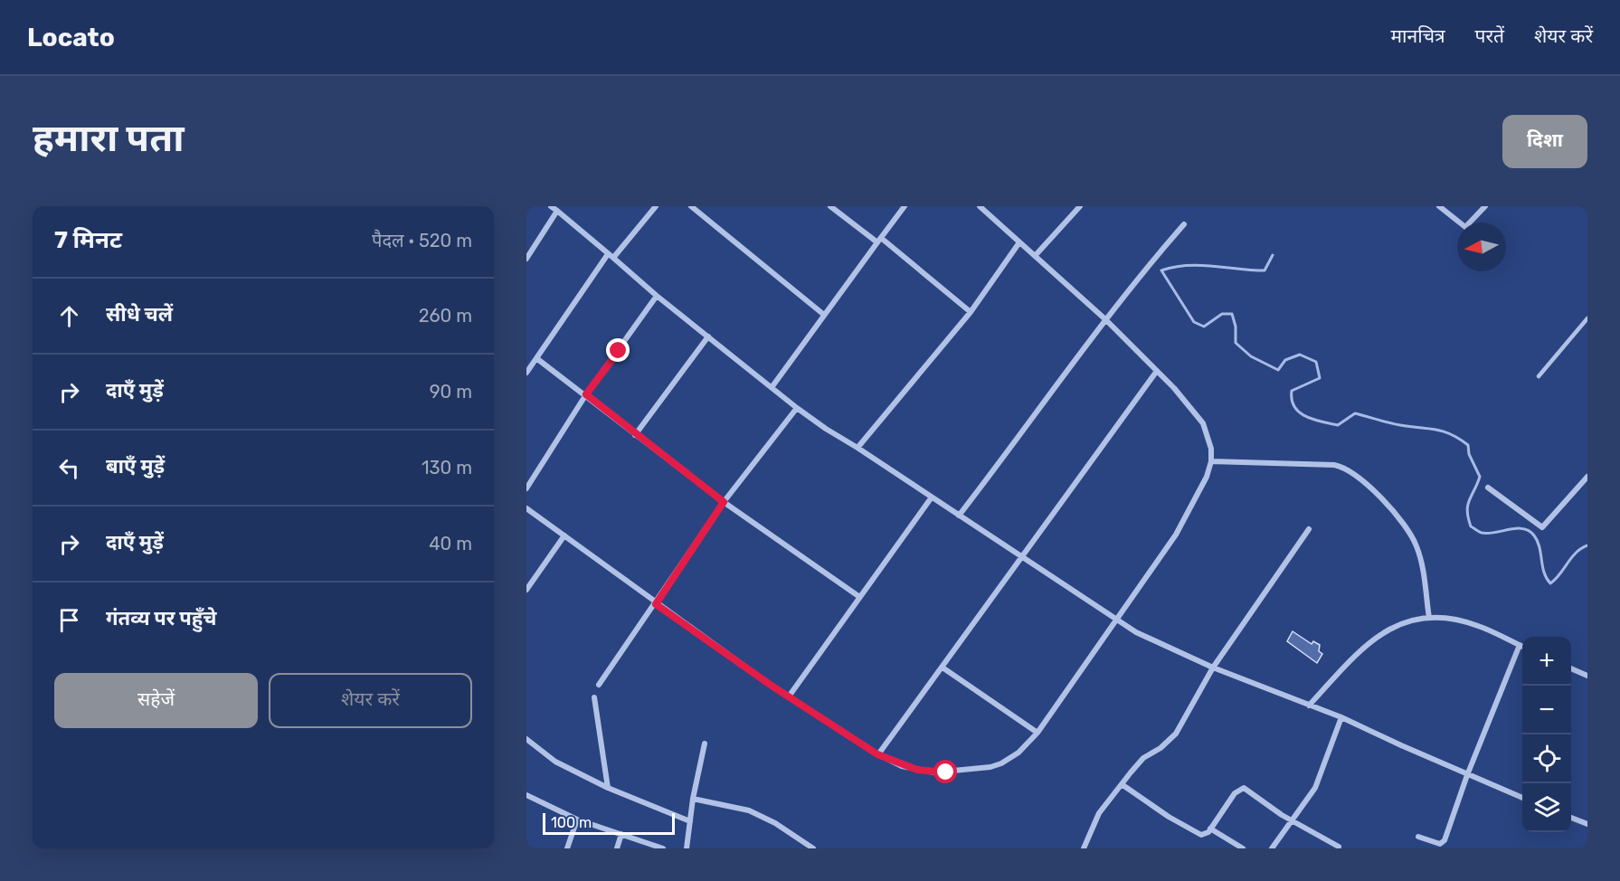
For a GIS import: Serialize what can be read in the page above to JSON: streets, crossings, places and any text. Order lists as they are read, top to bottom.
{
  "scale_bar": "100 m",
  "north": "left",
  "page": {
    "header": "Locato",
    "nav": ["मानचित्र", "परतें", "शेयर करें"],
    "buttons": [
      "दिशा",
      ["सहेजें", "शेयर करें"]
    ],
    "title": "हमारा पता",
    "heading": ["7 मिनट", "पैदल · 520 m"],
    "list": [
      ["सीधे चलें", "260 m"],
      ["दाएँ मुड़ें", "90 m"],
      ["बाएँ मुड़ें", "130 m"],
      ["दाएँ मुड़ें", "40 m"],
      "गंतव्य पर पहुँचे"
    ],
    "map_buttons": ["+", "−"],
    "scale": "100 m"
  }
}
